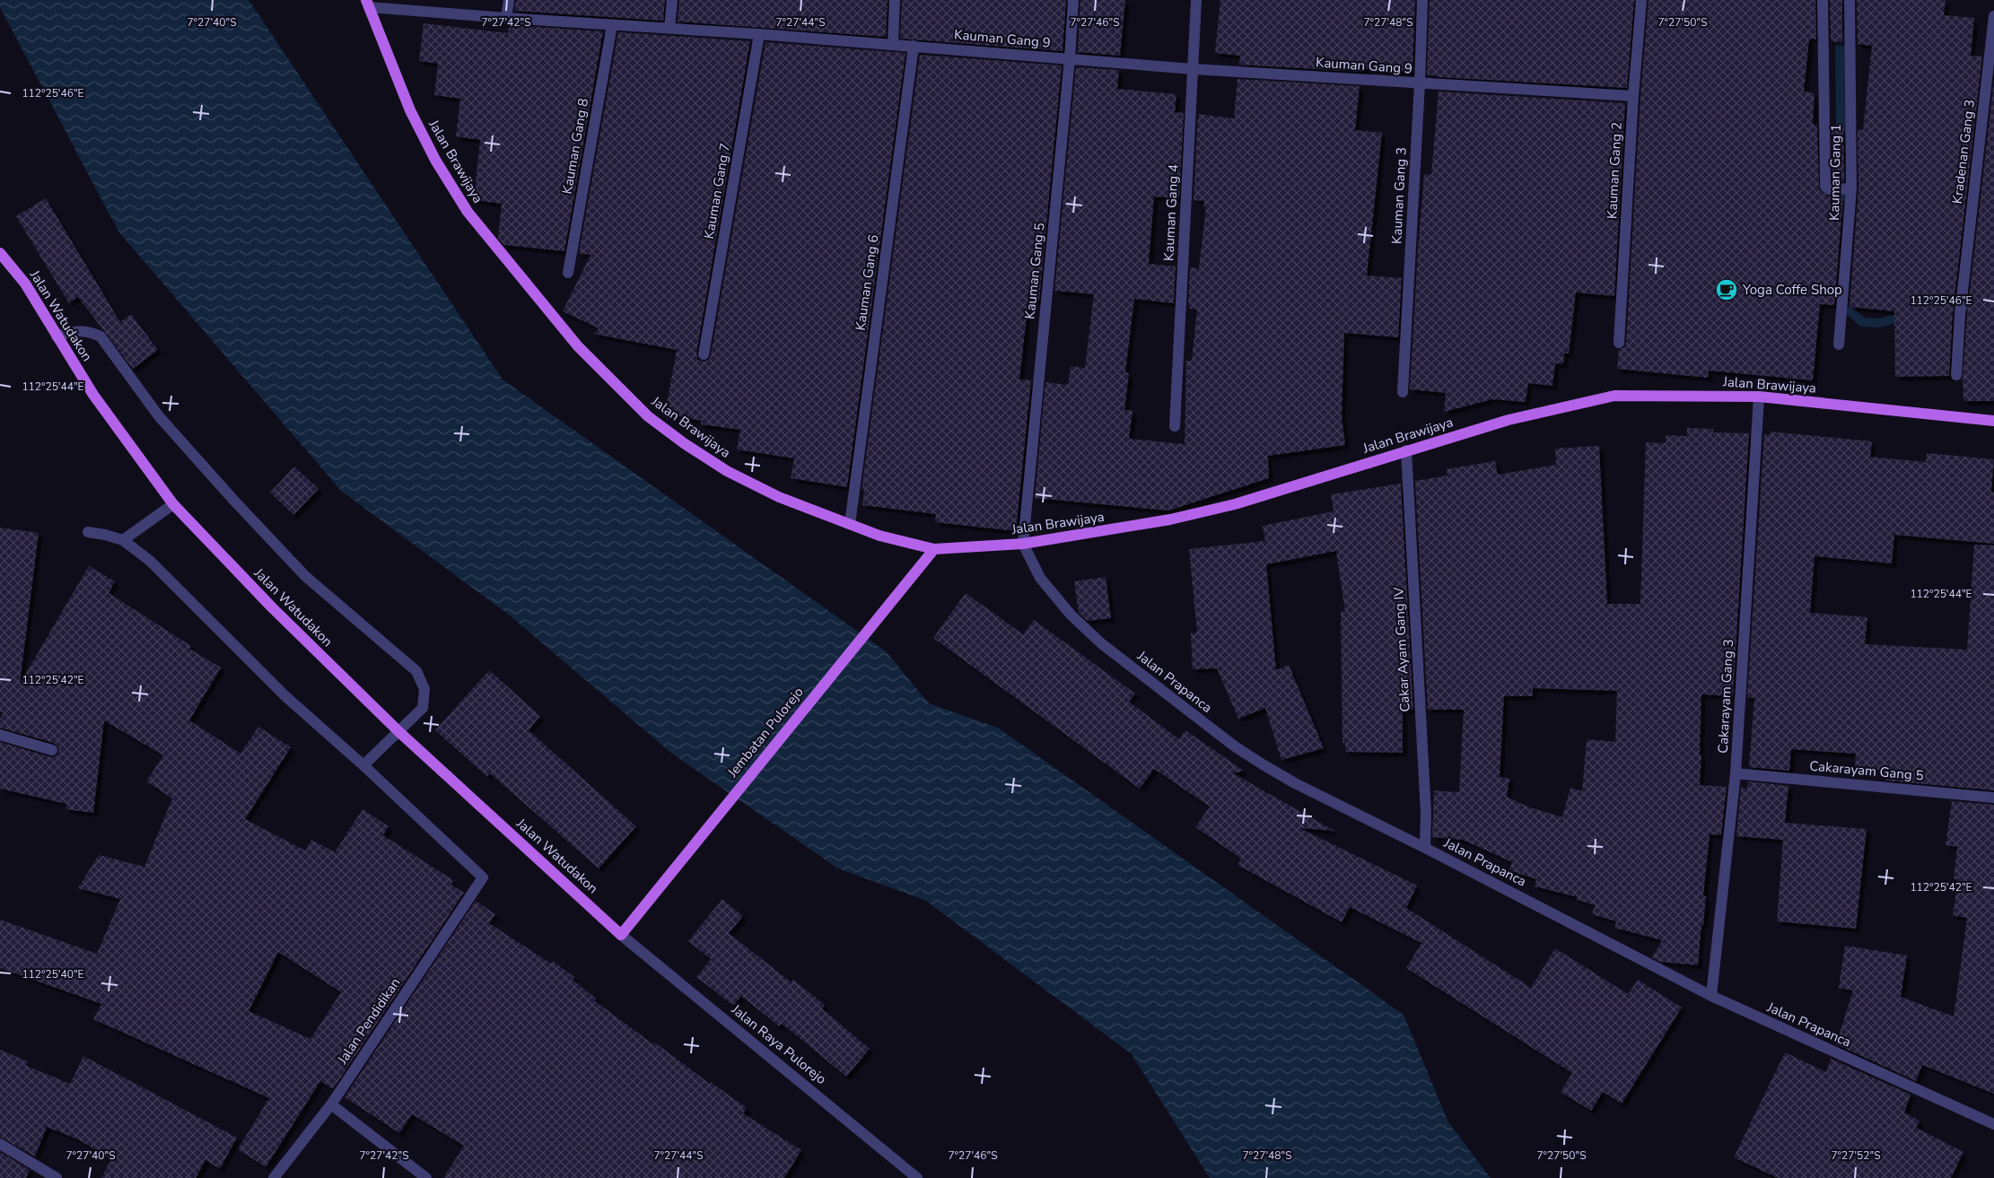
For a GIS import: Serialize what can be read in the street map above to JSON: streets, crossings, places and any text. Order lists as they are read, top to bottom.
{
  "streets": {
    "main road": ["Jalan Brawijaya", "Jalan Watudakon", "Jembatan Pulorejo"],
    "street": [
      "Kauman Gang 9",
      "Kauman Gang 8",
      "Kradenan Gang 3",
      "Kauman Gang 2",
      "Kauman Gang 1",
      "Kauman Gang 7",
      "Kauman Gang 3",
      "Kauman Gang 4",
      "Kauman Gang 5",
      "Kauman Gang 6",
      "Cakar Ayam Gang IV",
      "Jalan Prapanca",
      "Cakarayam Gang 3",
      "Cakarayam Gang 5",
      "Jalan Pendidikan",
      "Jalan Raya Pulorejo"
    ]
  },
  "crossings": [
    ["Kauman Gang 9", "Kauman Gang 8"],
    ["Kauman Gang 9", "Jalan Brawijaya"],
    ["Kauman Gang 9", "Kauman Gang 2"],
    ["Kauman Gang 9", "Kauman Gang 7"],
    ["Kauman Gang 9", "Kauman Gang 3"],
    ["Kauman Gang 9", "Kauman Gang 4"],
    ["Kauman Gang 9", "Kauman Gang 5"],
    ["Kauman Gang 9", "Kauman Gang 6"],
    ["Jalan Brawijaya", "Kauman Gang 5"],
    ["Jalan Brawijaya", "Kauman Gang 6"],
    ["Jalan Brawijaya", "Cakar Ayam Gang IV"],
    ["Jalan Brawijaya", "Jalan Prapanca"],
    ["Jalan Brawijaya", "Cakarayam Gang 3"],
    ["Jalan Brawijaya", "Jembatan Pulorejo"],
    ["Kauman Gang 5", "Jalan Prapanca"],
    ["Jalan Watudakon", "Jembatan Pulorejo"],
    ["Jalan Watudakon", "Jalan Raya Pulorejo"],
    ["Cakar Ayam Gang IV", "Jalan Prapanca"],
    ["Jalan Prapanca", "Cakarayam Gang 3"],
    ["Cakarayam Gang 3", "Cakarayam Gang 5"],
    ["Jembatan Pulorejo", "Jalan Raya Pulorejo"]
  ],
  "places": {
    "cafe": ["Yoga Coffe Shop"]
  },
  "coordinates": [
    "7°27'40\"S",
    "7°27'42\"S",
    "7°27'44\"S",
    "7°27'46\"S",
    "7°27'48\"S",
    "7°27'50\"S",
    "112°25'46\"E",
    "112°25'44\"E",
    "112°25'42\"E",
    "112°25'40\"E",
    "7°27'52\"S"
  ]
}
